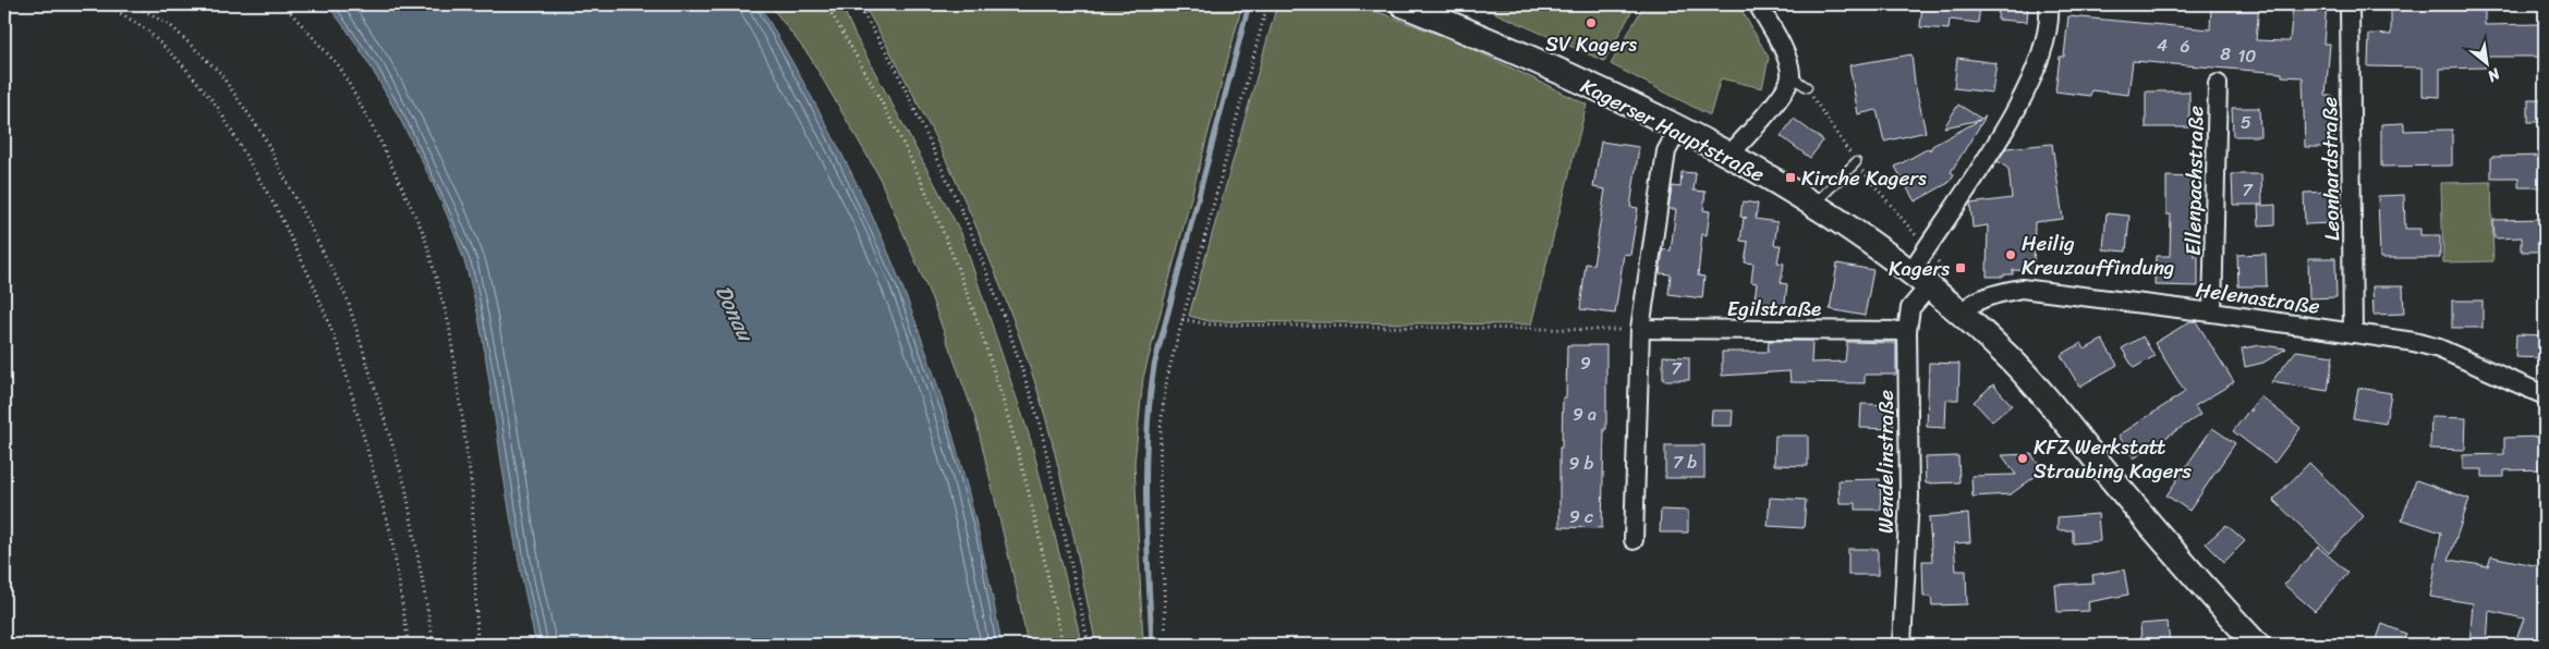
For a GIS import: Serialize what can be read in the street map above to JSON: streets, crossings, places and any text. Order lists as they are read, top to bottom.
{
  "streets": {
    "street": [
      "Kagerser Hauptstraße",
      "Leonhardstraße",
      "Ellenpachstraße",
      "Helenastraße",
      "Egilstraße",
      "Wendelinstraße"
    ]
  },
  "crossings": [
    ["Kagerser Hauptstraße", "Helenastraße"],
    ["Kagerser Hauptstraße", "Wendelinstraße"],
    ["Leonhardstraße", "Helenastraße"],
    ["Ellenpachstraße", "Helenastraße"],
    ["Egilstraße", "Wendelinstraße"]
  ],
  "water": ["Donau"],
  "places": {
    "other": ["SV Kagers", "Heilig Kreuzauffindung", "KFZ Werkstatt Straubing Kagers"],
    "transit": ["Kirche Kagers", "Kagers"]
  },
  "house_numbers": [
    "4",
    "6",
    "8",
    "10",
    "5",
    "7",
    "9",
    "7",
    "9 a",
    "7 b",
    "9 b",
    "9 c"
  ],
  "north": "bottom right"
}
